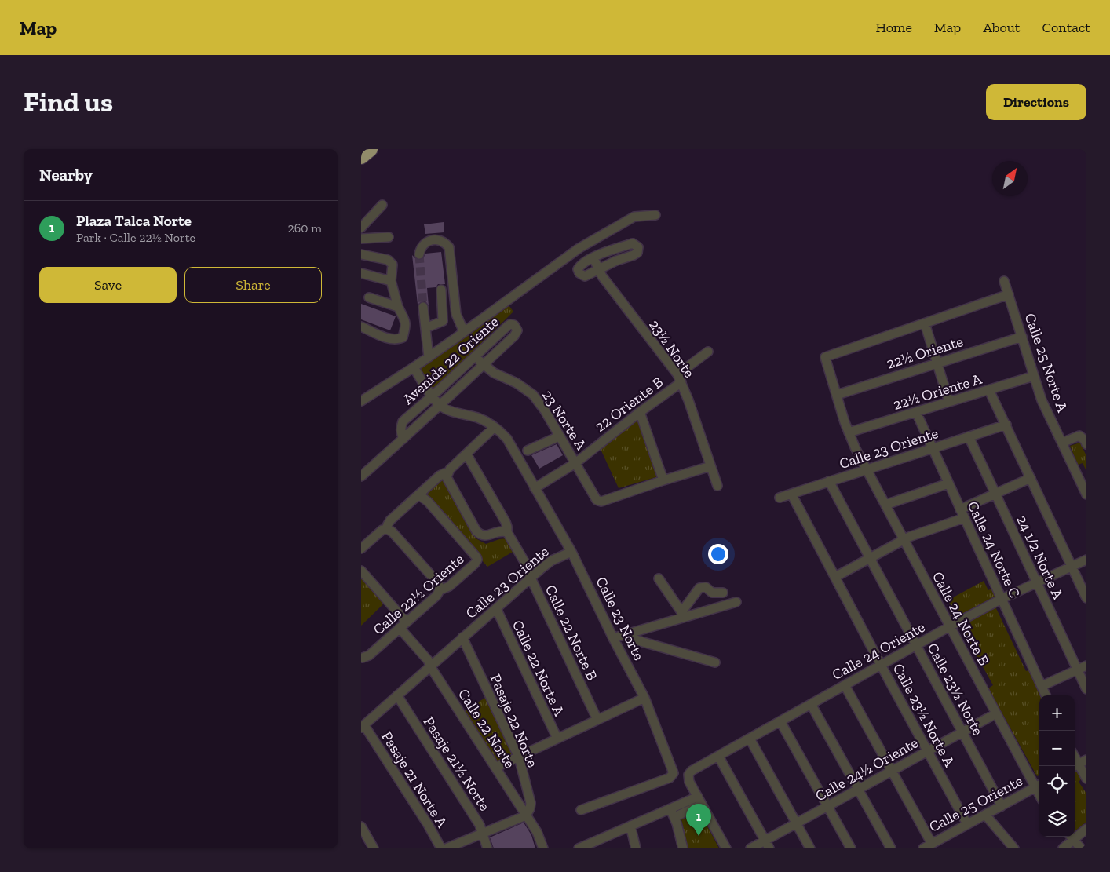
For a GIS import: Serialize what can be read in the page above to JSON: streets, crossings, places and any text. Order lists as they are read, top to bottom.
{
  "streets": {
    "street": [
      "23½ Norte",
      "22½ Oriente",
      "Avenida 22 Oriente",
      "Calle 25 Norte A",
      "22½ Oriente A",
      "22 Oriente B",
      "23 Norte A",
      "Calle 23 Oriente",
      "Calle 24 Norte C",
      "24 1/2 Norte A",
      "Calle 22½ Oriente",
      "Calle 23 Norte",
      "Calle 24 Norte B",
      "Calle 22 Norte B",
      "Calle 24 Oriente",
      "Calle 22 Norte A",
      "Calle 23½ Norte",
      "Calle 23½ Norte A",
      "Pasaje 22 Norte",
      "Calle 22 Norte",
      "Pasaje 21½ Norte",
      "Calle 24½ Oriente",
      "Pasaje 21 Norte A",
      "Calle 25 Oriente"
    ]
  },
  "crossings": [
    ["23½ Norte", "22 Oriente B"],
    ["22½ Oriente", "Calle 25 Norte A"],
    ["22½ Oriente", "Calle 24 Norte B"],
    ["Avenida 22 Oriente", "23 Norte A"],
    ["Avenida 22 Oriente", "Calle 23 Oriente"],
    ["Calle 25 Norte A", "22½ Oriente A"],
    ["22½ Oriente A", "Calle 24 Norte C"],
    ["22½ Oriente A", "Calle 24 Norte B"],
    ["22 Oriente B", "23 Norte A"],
    ["22 Oriente B", "Calle 23 Oriente"],
    ["Calle 23 Oriente", "Calle 24 Norte C"],
    ["Calle 23 Oriente", "24 1/2 Norte A"],
    ["Calle 23 Oriente", "Calle 23 Norte"],
    ["Calle 23 Oriente", "Calle 24 Norte B"],
    ["Calle 23 Oriente", "Calle 22 Norte B"],
    ["Calle 23 Oriente", "Calle 22 Norte A"],
    ["Calle 23 Oriente", "Calle 23½ Norte"],
    ["Calle 23 Oriente", "Calle 23½ Norte A"],
    ["Calle 23 Oriente", "Pasaje 22 Norte"],
    ["Calle 23 Oriente", "Calle 22 Norte"],
    ["Calle 23 Oriente", "Pasaje 21½ Norte"],
    ["Calle 23 Oriente", "Pasaje 21 Norte A"],
    ["Calle 24 Norte C", "Calle 24 Oriente"],
    ["24 1/2 Norte A", "Calle 24 Oriente"],
    ["Calle 22½ Oriente", "Calle 22 Norte"],
    ["Calle 24 Norte B", "Calle 24 Oriente"],
    ["Calle 24 Norte B", "Calle 24½ Oriente"],
    ["Calle 24 Norte B", "Calle 25 Oriente"],
    ["Calle 24 Oriente", "Calle 23½ Norte"],
    ["Calle 24 Oriente", "Calle 23½ Norte A"],
    ["Calle 23½ Norte", "Calle 24½ Oriente"],
    ["Calle 23½ Norte", "Calle 25 Oriente"],
    ["Calle 23½ Norte A", "Calle 24½ Oriente"],
    ["Calle 23½ Norte A", "Calle 25 Oriente"],
    ["Pasaje 22 Norte", "Calle 22 Norte"]
  ],
  "north": "top right",
  "page": {
    "header": "Map",
    "nav": [
      "Home",
      "Map",
      "About",
      "Contact"
    ],
    "buttons": [
      "Directions",
      ["Save", "Share"]
    ],
    "title": "Find us",
    "heading": "Nearby",
    "list": [
      {
        "mark": "1",
        "name": "Plaza Talca Norte",
        "note": "Park · Calle 22½ Norte",
        "value": "260 m"
      }
    ],
    "map_buttons": ["+", "−"],
    "pins": "1"
  }
}
